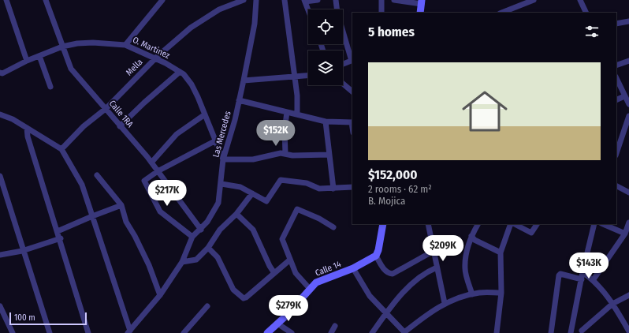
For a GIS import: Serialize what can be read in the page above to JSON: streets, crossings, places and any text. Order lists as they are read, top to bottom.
{
  "streets": {
    "street": [
      "O. Martinez",
      "Mella",
      "Calle 1RA",
      "Las Mercedes",
      "Calle 14"
    ]
  },
  "crossings": [
    ["O. Martinez", "Mella"],
    ["O. Martinez", "Calle 1RA"],
    ["O. Martinez", "Las Mercedes"],
    ["Mella", "Calle 1RA"],
    ["Calle 1RA", "Las Mercedes"]
  ],
  "scale_bar": "100 m",
  "page": {
    "heading": "5 homes",
    "list": [
      {
        "name": "$152,000",
        "note": "2 rooms · 62 m² · B. Mojica"
      }
    ],
    "price": [
      "$152K",
      "$217K",
      "$209K",
      "$143K",
      "$279K"
    ],
    "scale": "100 m"
  }
}
